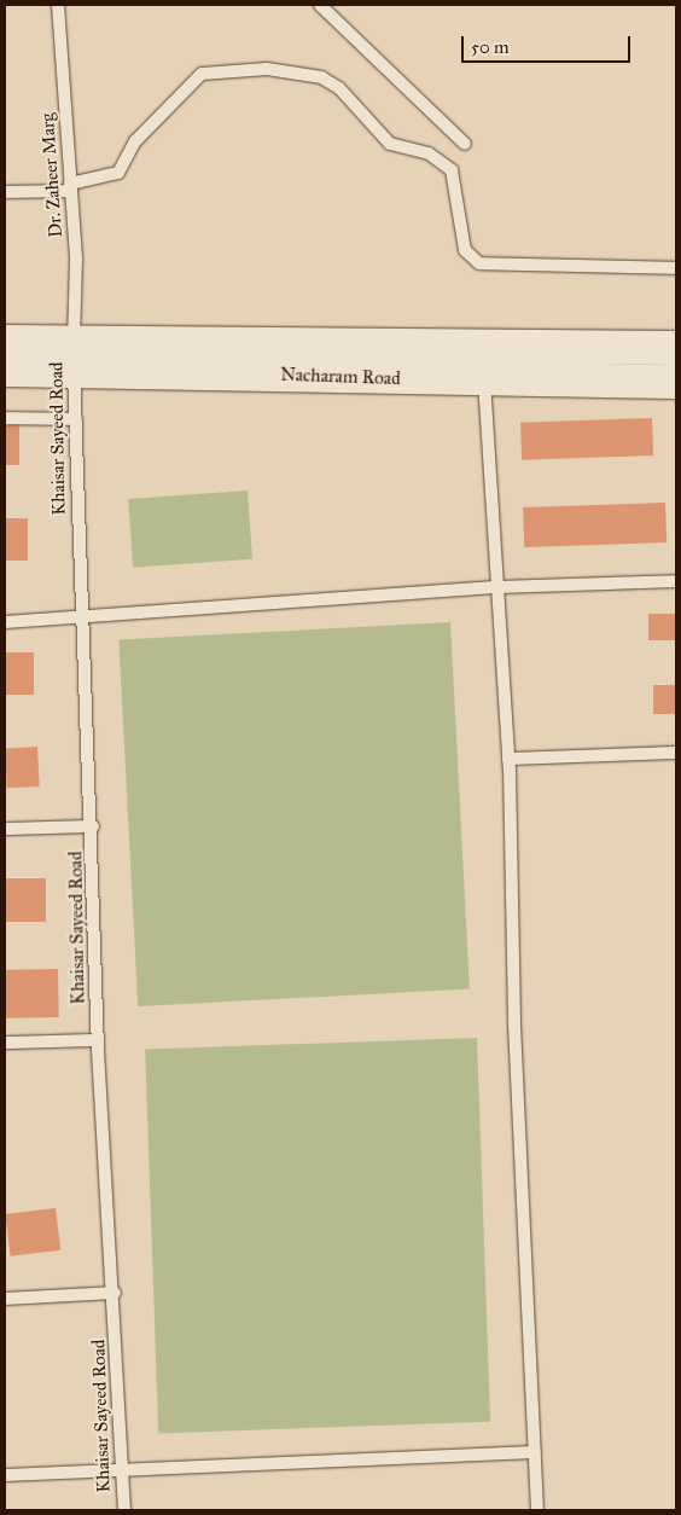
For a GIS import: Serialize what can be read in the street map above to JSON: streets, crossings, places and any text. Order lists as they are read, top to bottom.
{
  "streets": {
    "main road": ["Nacharam Road"],
    "lane": ["Dr. Zaheer Marg", "Khaisar Sayeed Road"]
  },
  "crossings": [
    ["Dr. Zaheer Marg", "Nacharam Road"],
    ["Dr. Zaheer Marg", "Khaisar Sayeed Road"],
    ["Nacharam Road", "Khaisar Sayeed Road"]
  ],
  "scale_bar": "50 m"
}
